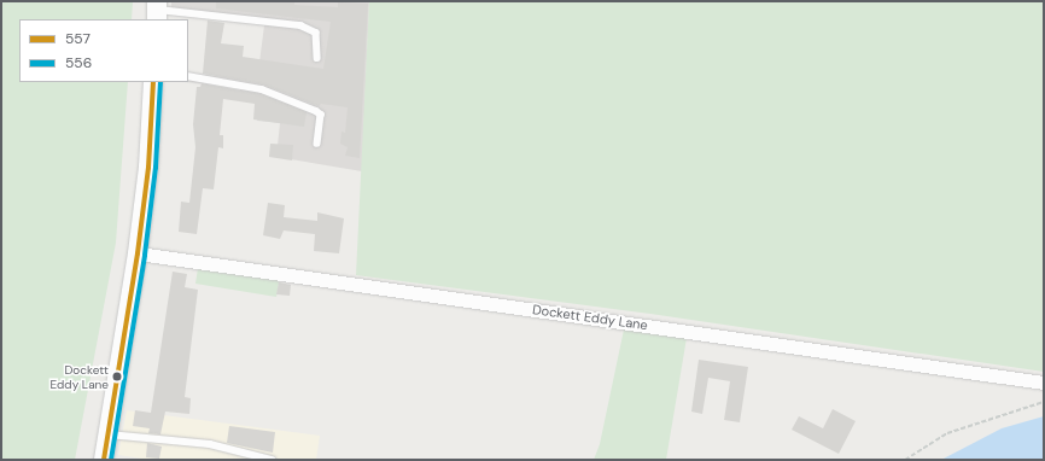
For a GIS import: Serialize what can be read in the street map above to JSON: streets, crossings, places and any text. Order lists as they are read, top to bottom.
{
  "streets": {
    "street": ["Dockett Eddy Lane"]
  },
  "places": ["Dockett Eddy Lane"],
  "lines": ["transit line 557", "transit line 556"],
  "legend": ["557", "556"]
}
